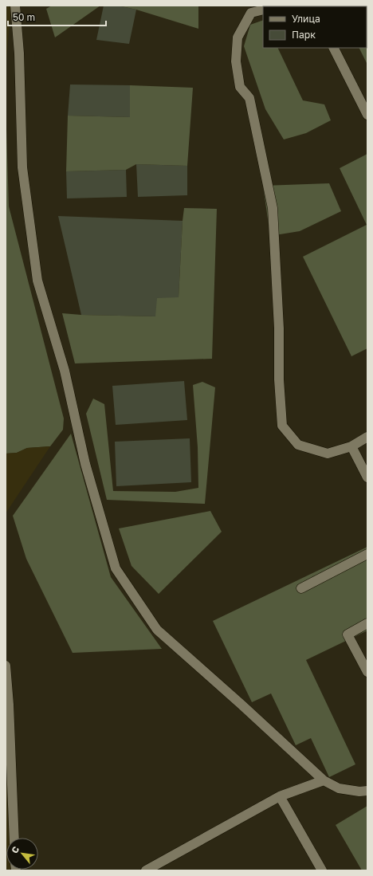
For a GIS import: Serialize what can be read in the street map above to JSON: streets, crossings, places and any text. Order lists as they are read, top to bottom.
{
  "legend": ["Улица", "Парк"],
  "scale_bar": "50 m",
  "north": "top left"
}
